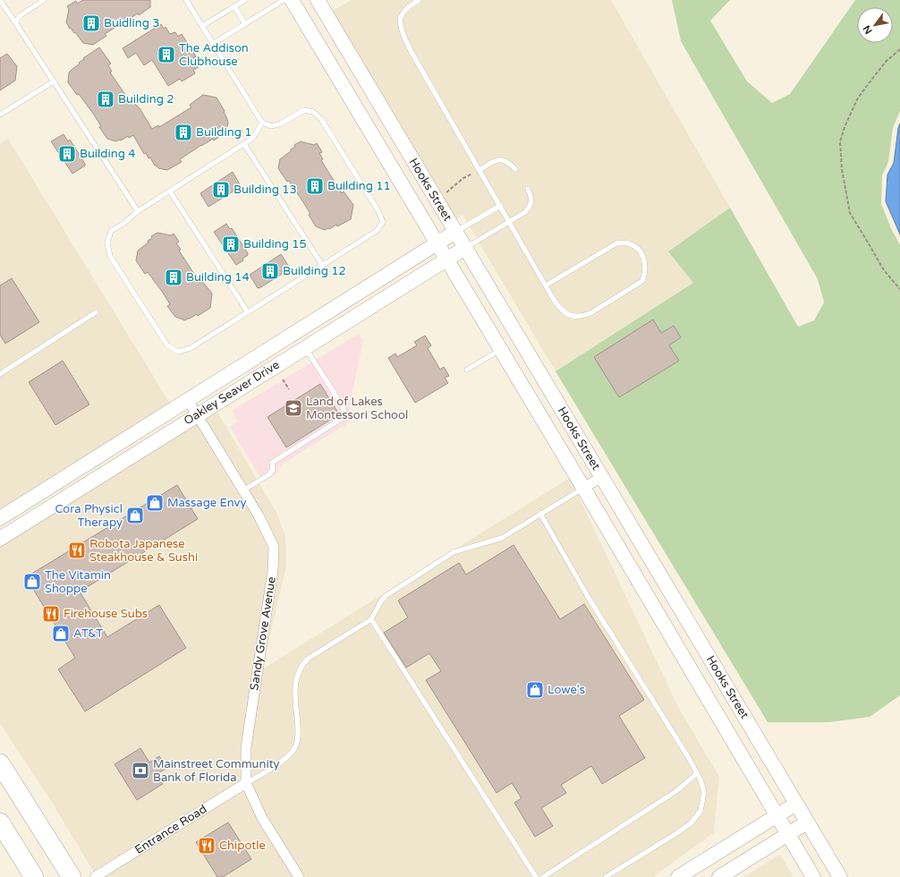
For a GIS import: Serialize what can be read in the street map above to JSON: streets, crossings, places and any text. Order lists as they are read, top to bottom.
{
  "streets": {
    "street": [
      "Hooks Street",
      "Oakley Seaver Drive",
      "Sandy Grove Avenue",
      "Entrance Road"
    ]
  },
  "crossings": [
    ["Hooks Street", "Oakley Seaver Drive"],
    ["Oakley Seaver Drive", "Sandy Grove Avenue"],
    ["Sandy Grove Avenue", "Entrance Road"]
  ],
  "places": {
    "building": [
      "Buidling 3",
      "The Addison Clubhouse",
      "Building 2",
      "Building 1",
      "Building 4",
      "Building 11",
      "Building 13",
      "Building 15",
      "Building 12",
      "Building 14"
    ],
    "school or university": ["Land of Lakes Montessori School"],
    "shop": [
      "Massage Envy",
      "Cora Physicl Therapy",
      "The Vitamin Shoppe",
      "AT&T",
      "Lowe's"
    ],
    "restaurant": ["Robota Japanese Steakhouse & Sushi", "Firehouse Subs", "Chipotle"],
    "bank": ["Mainstreet Community Bank of Florida"]
  },
  "north": "bottom left"
}
